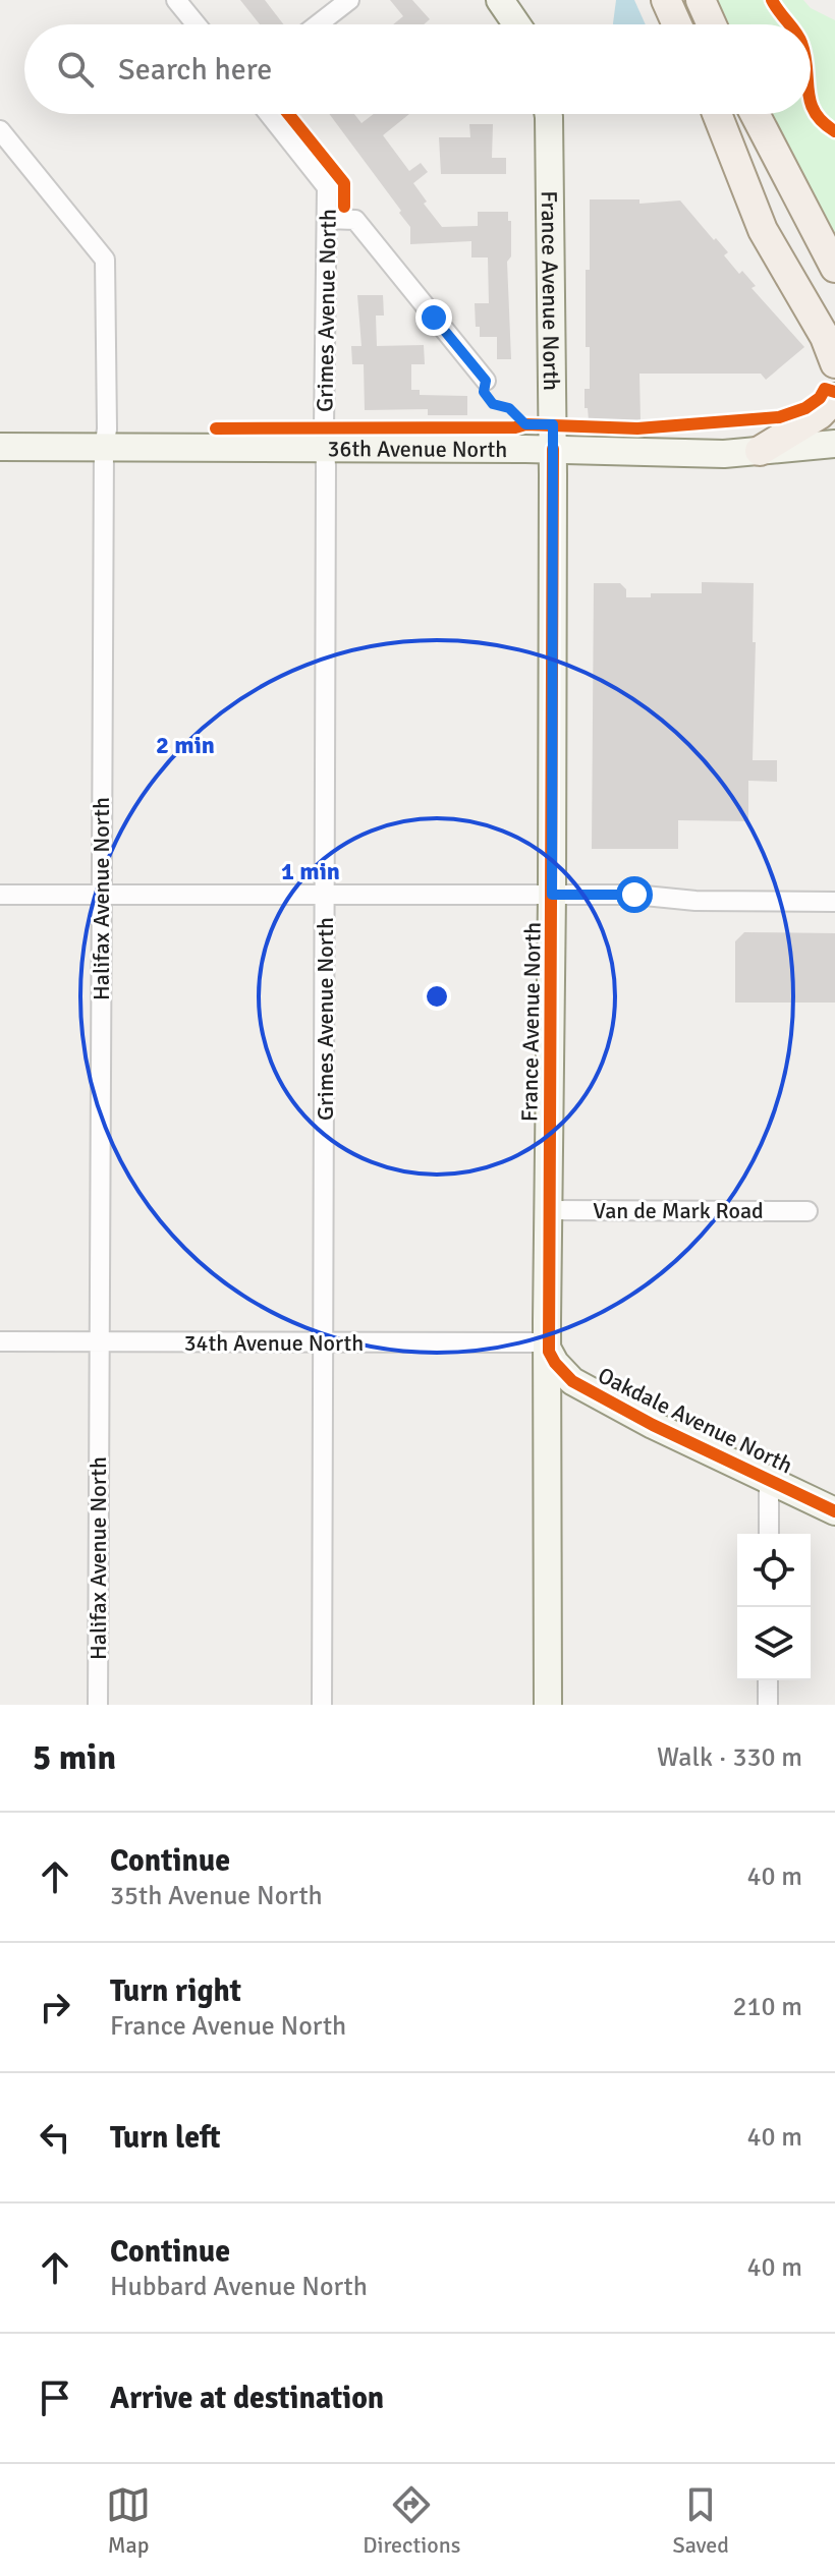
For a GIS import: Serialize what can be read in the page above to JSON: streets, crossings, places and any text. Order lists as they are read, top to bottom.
{
  "streets": {
    "street": [
      "France Avenue North",
      "Grimes Avenue North",
      "36th Avenue North",
      "Halifax Avenue North",
      "Van de Mark Road",
      "34th Avenue North",
      "Oakdale Avenue North"
    ]
  },
  "crossings": [
    ["France Avenue North", "36th Avenue North"],
    ["France Avenue North", "Van de Mark Road"],
    ["France Avenue North", "34th Avenue North"],
    ["France Avenue North", "Oakdale Avenue North"],
    ["Grimes Avenue North", "36th Avenue North"],
    ["Grimes Avenue North", "34th Avenue North"],
    ["36th Avenue North", "Halifax Avenue North"],
    ["Halifax Avenue North", "34th Avenue North"],
    ["34th Avenue North", "Oakdale Avenue North"]
  ],
  "page": {
    "search": "Search here",
    "heading": ["5 min", "Walk · 330 m"],
    "list": [
      ["Continue", "35th Avenue North", "40 m"],
      ["Turn right", "France Avenue North", "210 m"],
      ["Turn left", "40 m"],
      ["Continue", "Hubbard Avenue North", "40 m"],
      "Arrive at destination"
    ],
    "nav": ["Map", "Directions", "Saved"]
  },
  "rings": ["2 min", "1 min"]
}
